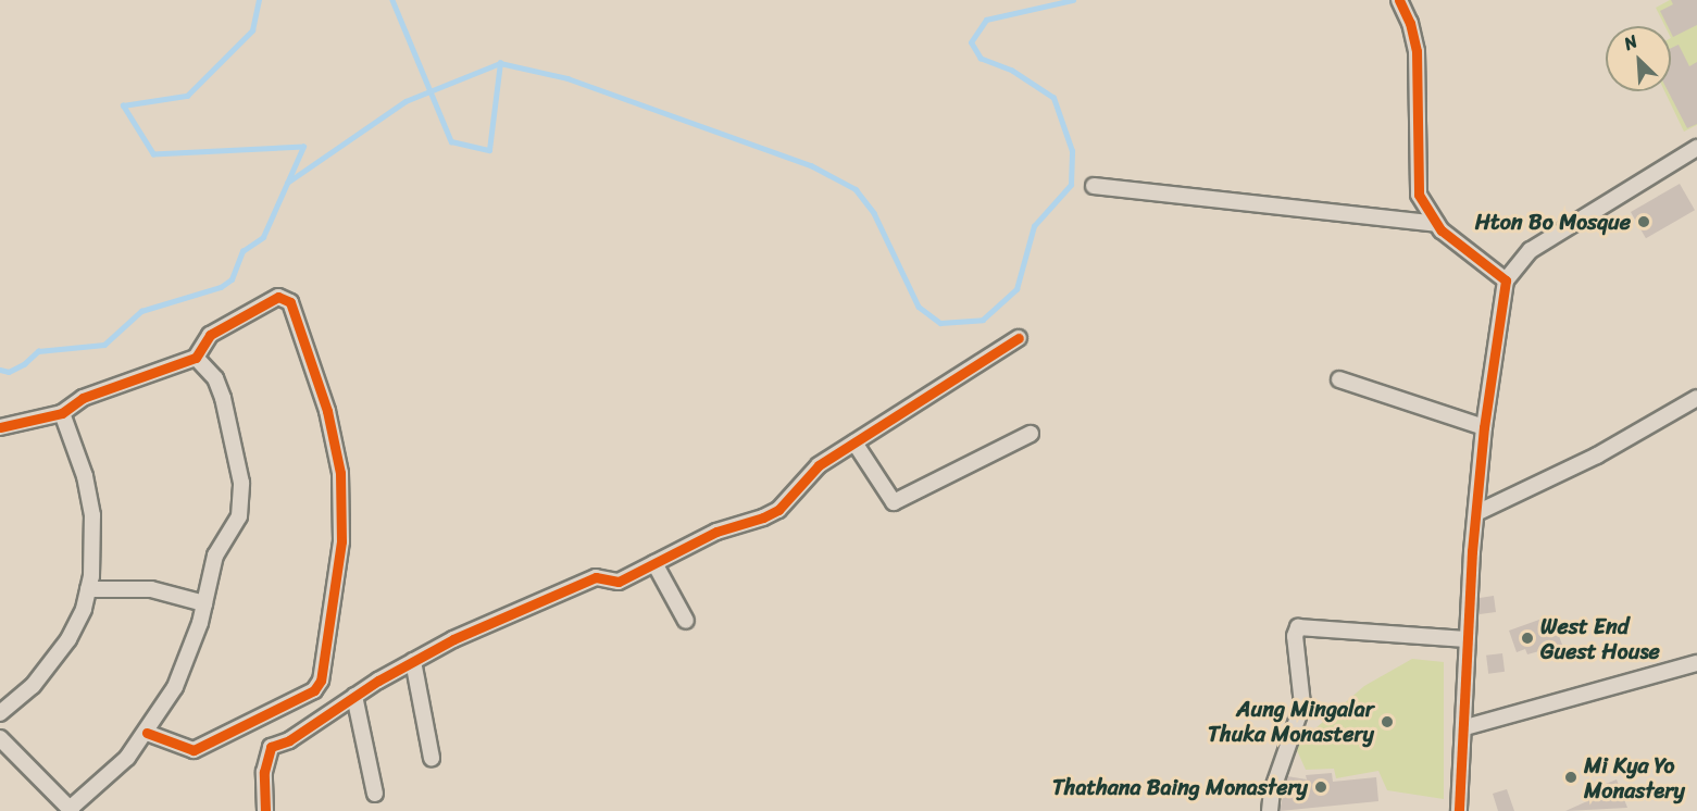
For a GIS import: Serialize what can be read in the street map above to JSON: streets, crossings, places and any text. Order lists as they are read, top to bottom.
{
  "places": [
    "Hton Bo Mosque",
    "West End Guest House",
    "Aung Mingalar Thuka Monastery",
    "Mi Kya Yo Monastery",
    "Thathana Baing Monastery"
  ],
  "north": "top left"
}
